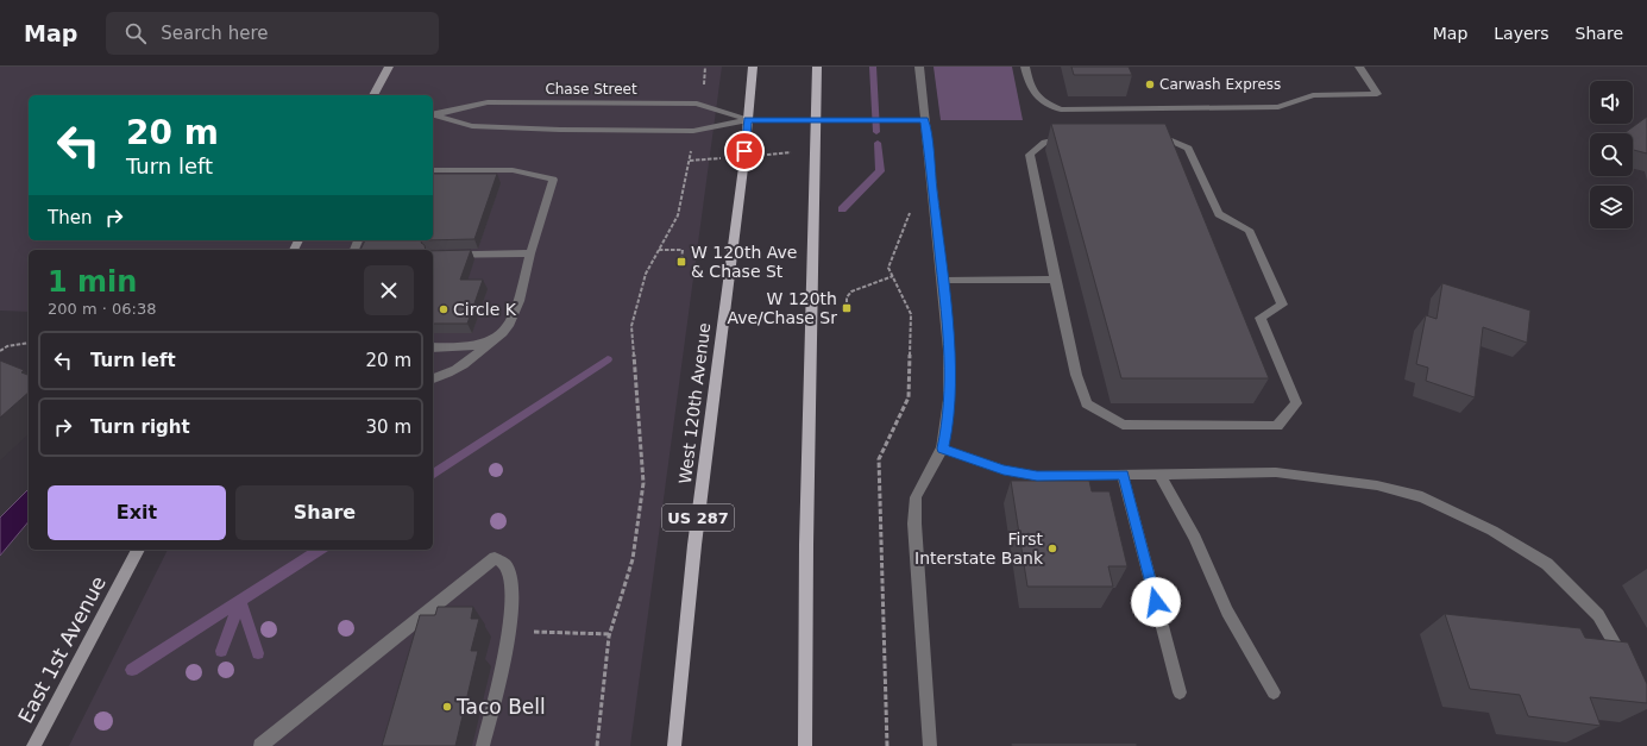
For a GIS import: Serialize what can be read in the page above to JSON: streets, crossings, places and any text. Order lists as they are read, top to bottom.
{
  "streets": {
    "main road": ["West 120th Avenue", "US 287"],
    "street": ["Chase Street", "East 1st Avenue"]
  },
  "crossings": [
    ["Chase Street", "West 120th Avenue"]
  ],
  "places": {
    "other": [
      "Carwash Express",
      "Circle K",
      "First Interstate Bank",
      "Taco Bell"
    ],
    "transit": ["W 120th Ave & Chase St", "W 120th Ave/Chase Sr"]
  },
  "page": {
    "header": "Map",
    "search": "Search here",
    "nav": ["Map", "Layers", "Share"],
    "turn": ["20 m", "Turn left"],
    "then": "Then",
    "heading": ["1 min", "200 m · 06:38"],
    "list": [
      {
        "name": "Turn left",
        "value": "20 m"
      },
      {
        "name": "Turn right",
        "value": "30 m"
      }
    ],
    "buttons": ["Exit", "Share"]
  }
}
